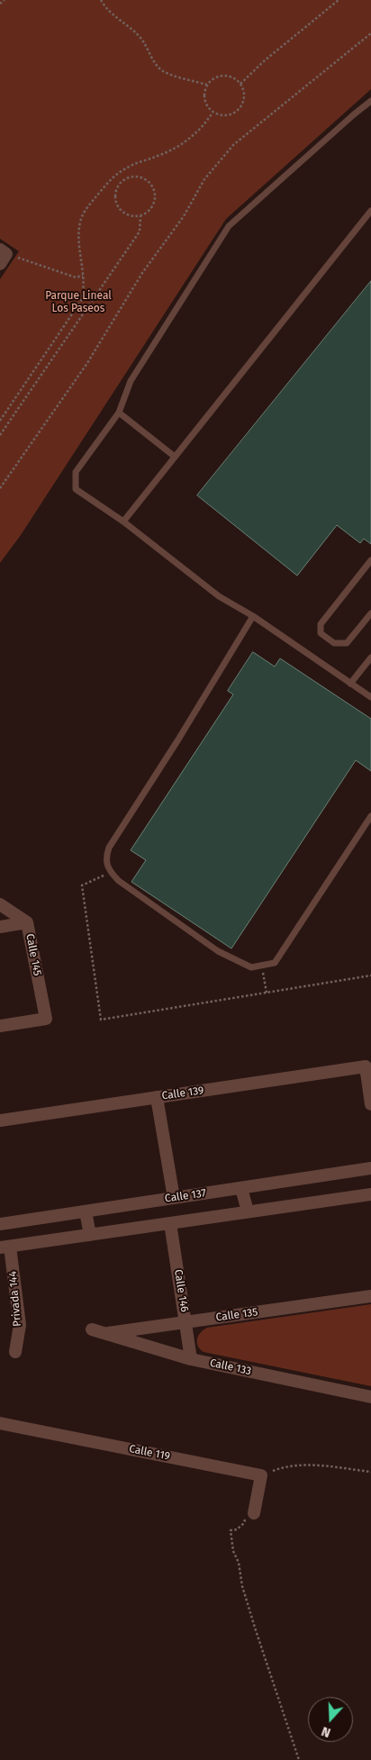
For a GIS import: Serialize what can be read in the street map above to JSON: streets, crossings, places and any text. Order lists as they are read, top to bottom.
{
  "streets": {
    "street": [
      "Calle 145",
      "Calle 139",
      "Calle 137",
      "Calle 146",
      "Privada 144",
      "Calle 135",
      "Calle 133",
      "Calle 119"
    ]
  },
  "crossings": [
    ["Calle 146", "Calle 135"],
    ["Calle 146", "Calle 133"],
    ["Calle 135", "Calle 133"]
  ],
  "parks": ["Parque Lineal Los Paseos"],
  "north": "bottom"
}
